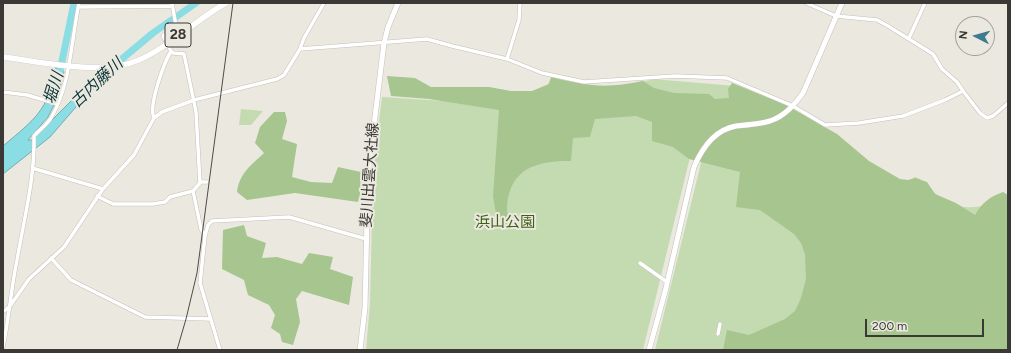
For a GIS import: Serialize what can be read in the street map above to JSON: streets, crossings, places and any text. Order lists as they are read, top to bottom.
{
  "streets": {
    "main road": ["28"],
    "street": ["斐川出雲大社線"]
  },
  "water": ["古内藤川", "堀川"],
  "parks": ["浜山公園"],
  "scale_bar": "200 m",
  "north": "left"
}
